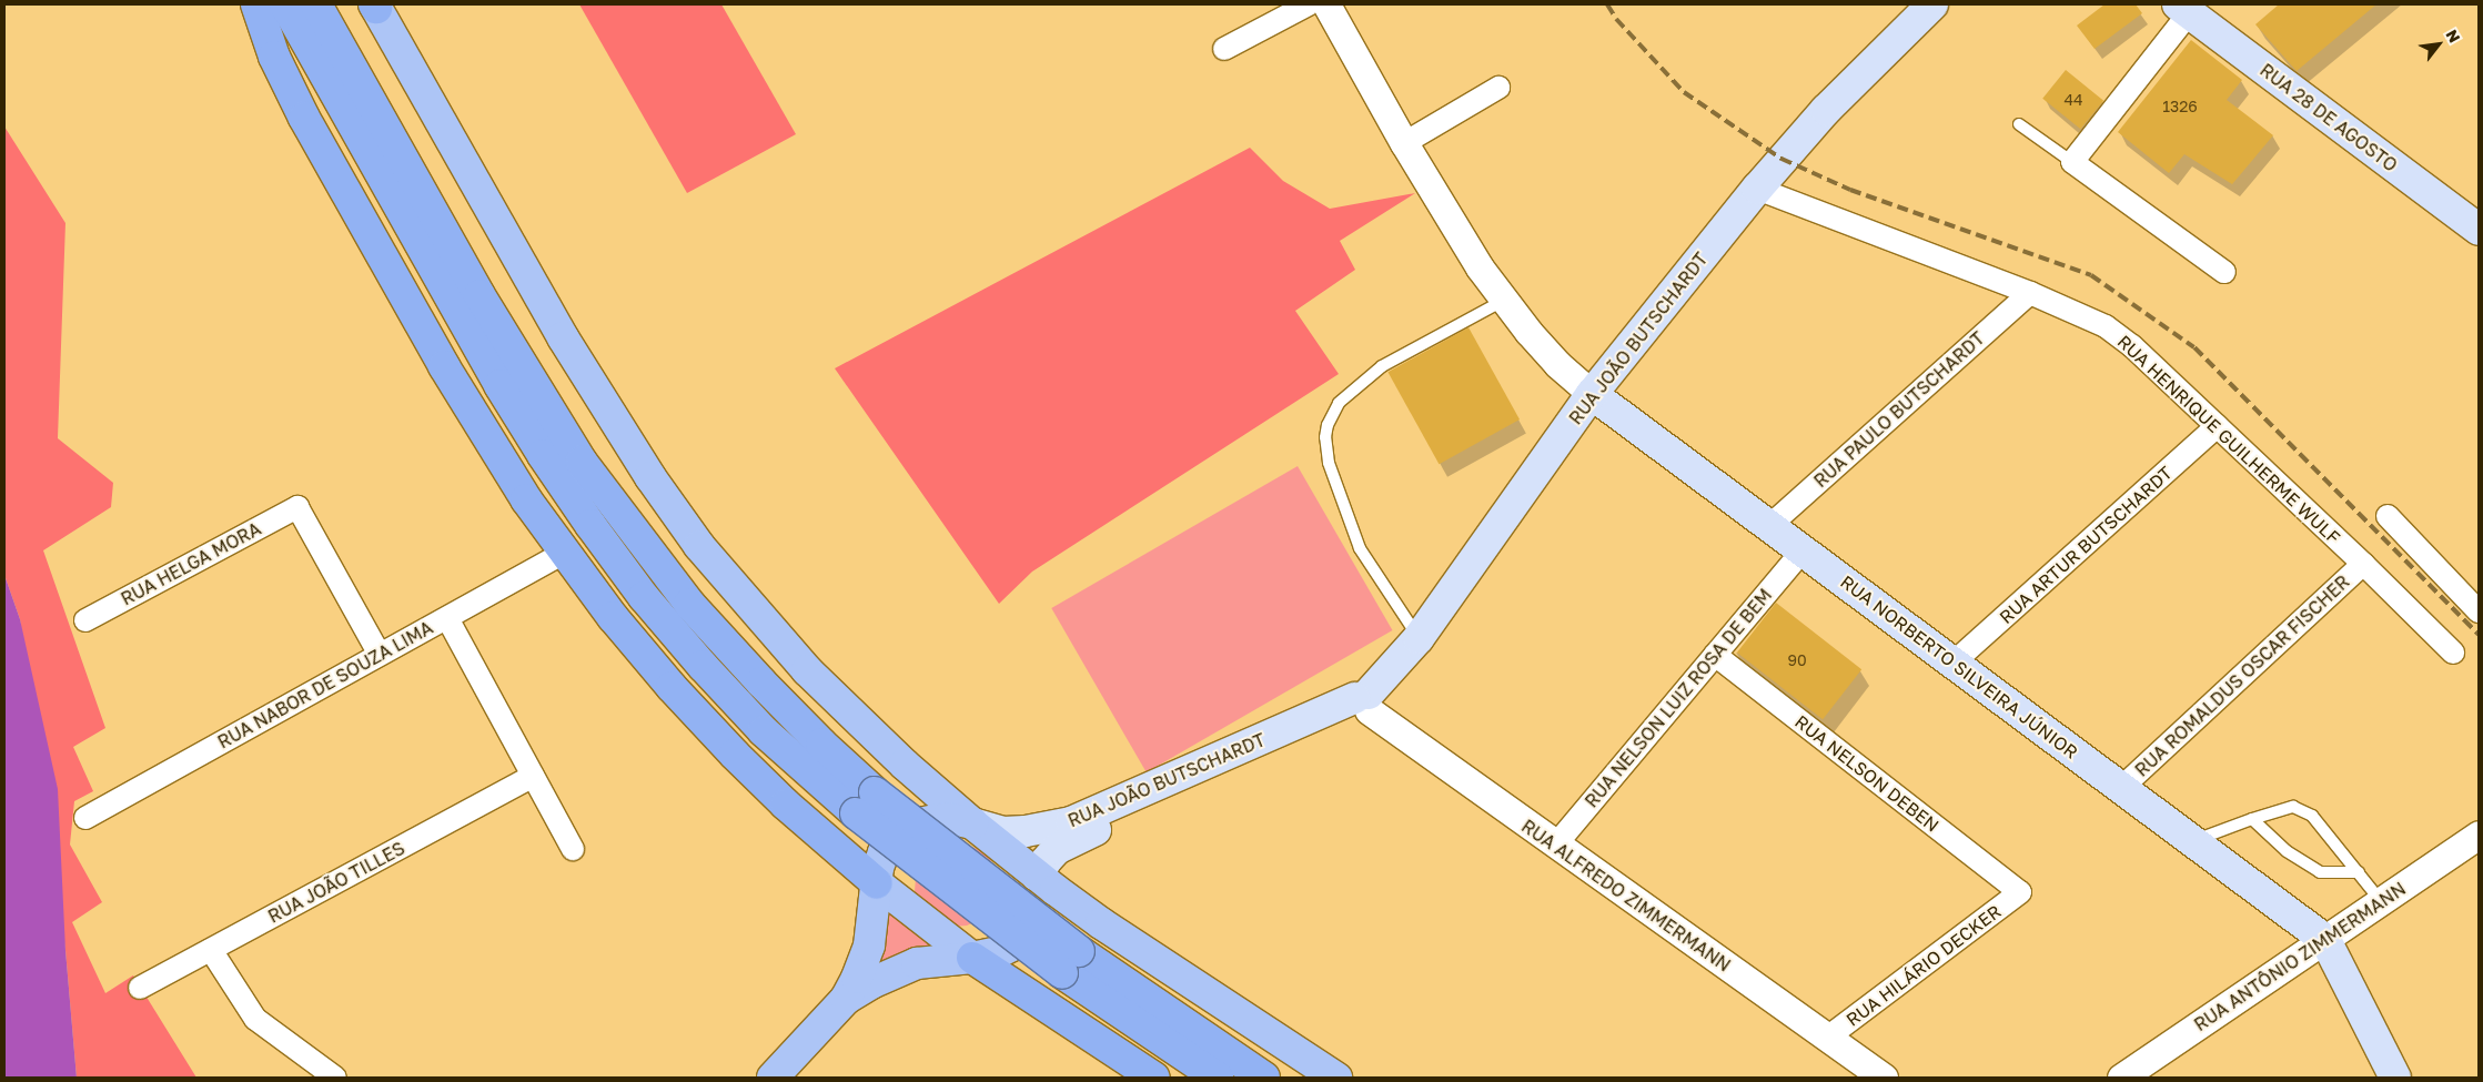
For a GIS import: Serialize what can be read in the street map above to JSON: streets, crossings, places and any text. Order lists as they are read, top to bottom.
{
  "streets": {
    "main road": ["RUA 28 DE AGOSTO", "RUA JOÃO BUTSCHARDT", "RUA NORBERTO SILVEIRA JÚNIOR"],
    "street": [
      "RUA PAULO BUTSCHARDT",
      "RUA HENRIQUE GUILHERME WULF",
      "RUA ARTUR BUTSCHARDT",
      "RUA HELGA MORA",
      "RUA ROMALDUS OSCAR FISCHER",
      "RUA NABOR DE SOUZA LIMA",
      "RUA NELSON LUIZ ROSA DE BEM",
      "RUA NELSON DEBEN",
      "RUA JOÃO TILLES",
      "RUA ALFREDO ZIMMERMANN",
      "RUA ANTÔNIO ZIMMERMANN",
      "RUA HILÁRIO DECKER"
    ]
  },
  "crossings": [
    ["RUA JOÃO BUTSCHARDT", "RUA HENRIQUE GUILHERME WULF"],
    ["RUA JOÃO BUTSCHARDT", "RUA NORBERTO SILVEIRA JÚNIOR"],
    ["RUA JOÃO BUTSCHARDT", "RUA ALFREDO ZIMMERMANN"],
    ["RUA PAULO BUTSCHARDT", "RUA HENRIQUE GUILHERME WULF"],
    ["RUA PAULO BUTSCHARDT", "RUA NORBERTO SILVEIRA JÚNIOR"],
    ["RUA HENRIQUE GUILHERME WULF", "RUA ARTUR BUTSCHARDT"],
    ["RUA HENRIQUE GUILHERME WULF", "RUA ROMALDUS OSCAR FISCHER"],
    ["RUA ARTUR BUTSCHARDT", "RUA NORBERTO SILVEIRA JÚNIOR"],
    ["RUA HELGA MORA", "RUA NABOR DE SOUZA LIMA"],
    ["RUA NORBERTO SILVEIRA JÚNIOR", "RUA ROMALDUS OSCAR FISCHER"],
    ["RUA NORBERTO SILVEIRA JÚNIOR", "RUA NELSON LUIZ ROSA DE BEM"],
    ["RUA NORBERTO SILVEIRA JÚNIOR", "RUA ANTÔNIO ZIMMERMANN"],
    ["RUA NELSON LUIZ ROSA DE BEM", "RUA NELSON DEBEN"],
    ["RUA NELSON LUIZ ROSA DE BEM", "RUA ALFREDO ZIMMERMANN"],
    ["RUA NELSON DEBEN", "RUA HILÁRIO DECKER"],
    ["RUA ALFREDO ZIMMERMANN", "RUA HILÁRIO DECKER"]
  ],
  "house_numbers": ["44", "1326", "90"],
  "north": "top right"
}
